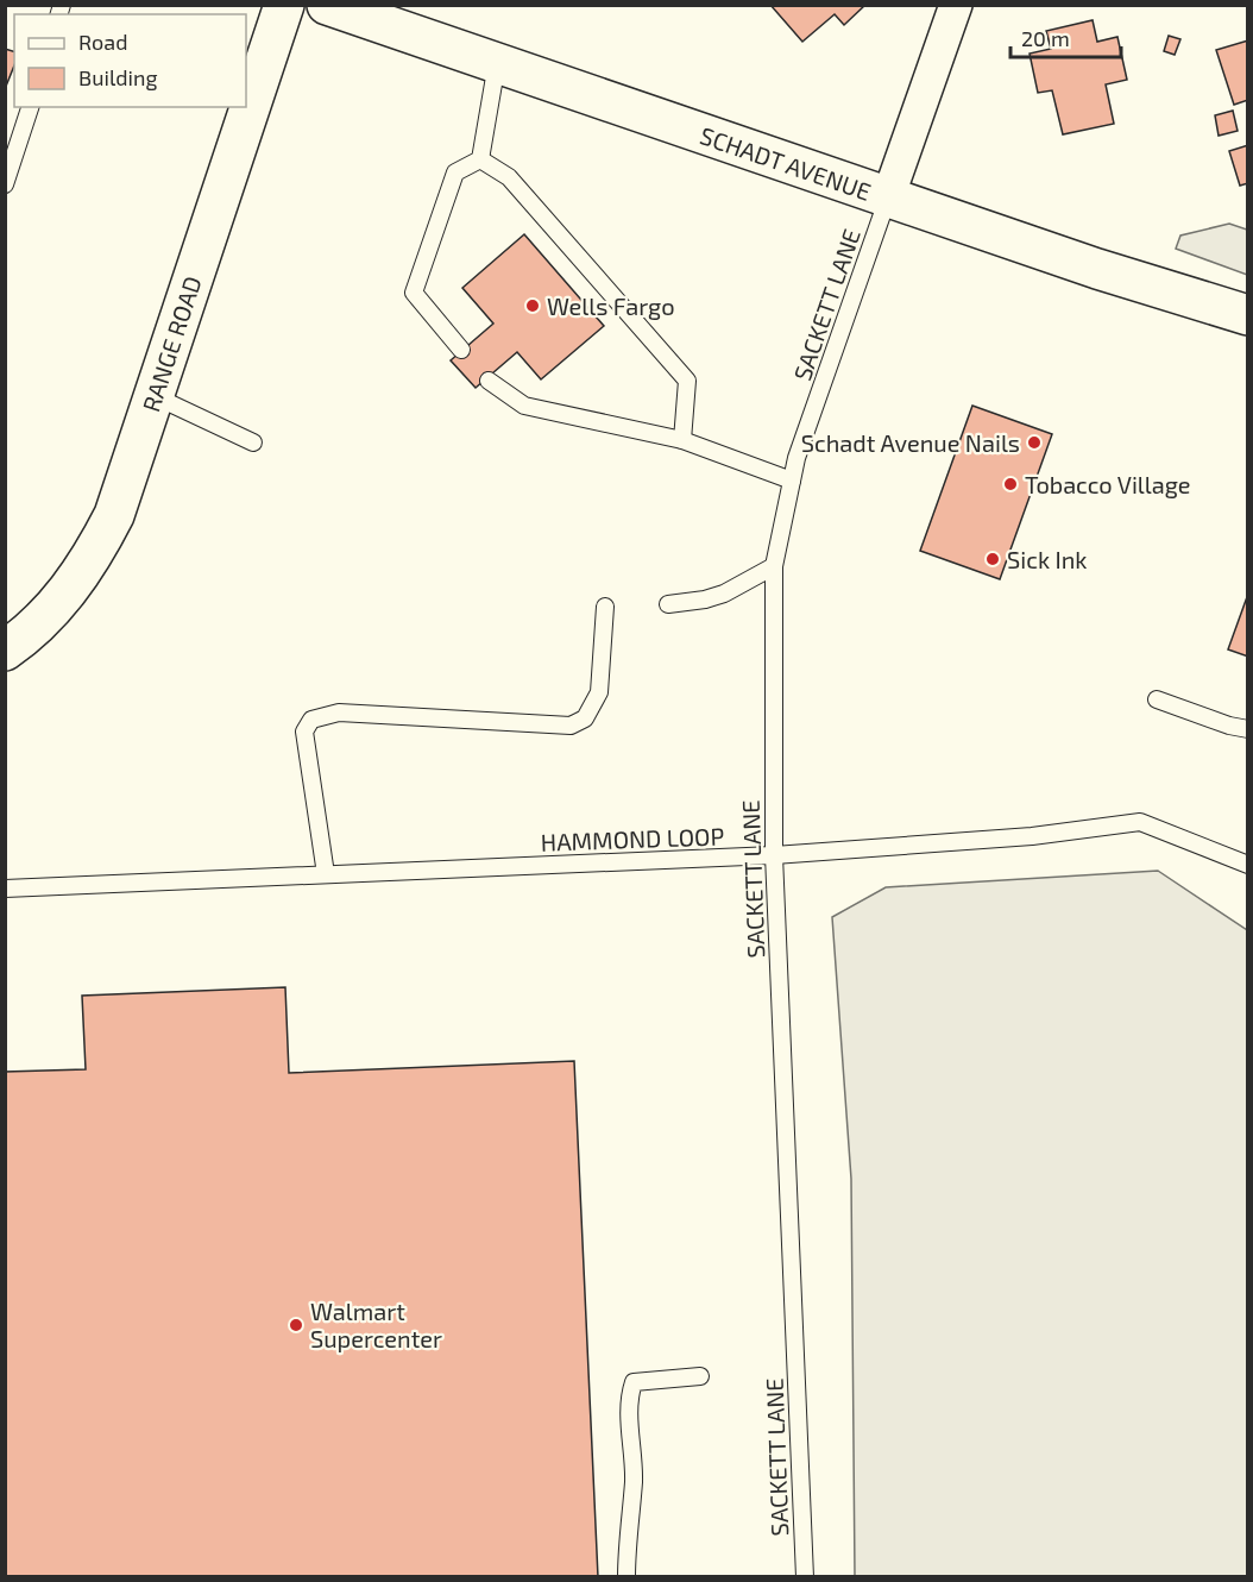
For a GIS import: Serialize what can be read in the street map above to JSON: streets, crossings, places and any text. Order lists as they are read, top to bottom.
{
  "streets": {
    "main road": ["SCHADT AVENUE", "RANGE ROAD"],
    "lane": ["SACKETT LANE", "HAMMOND LOOP"]
  },
  "crossings": [
    ["SCHADT AVENUE", "SACKETT LANE"],
    ["SACKETT LANE", "HAMMOND LOOP"]
  ],
  "places": [
    "Wells Fargo",
    "Schadt Avenue Nails",
    "Tobacco Village",
    "Sick Ink",
    "Walmart Supercenter"
  ],
  "legend": ["Road", "Building"],
  "scale_bar": "20 m"
}
